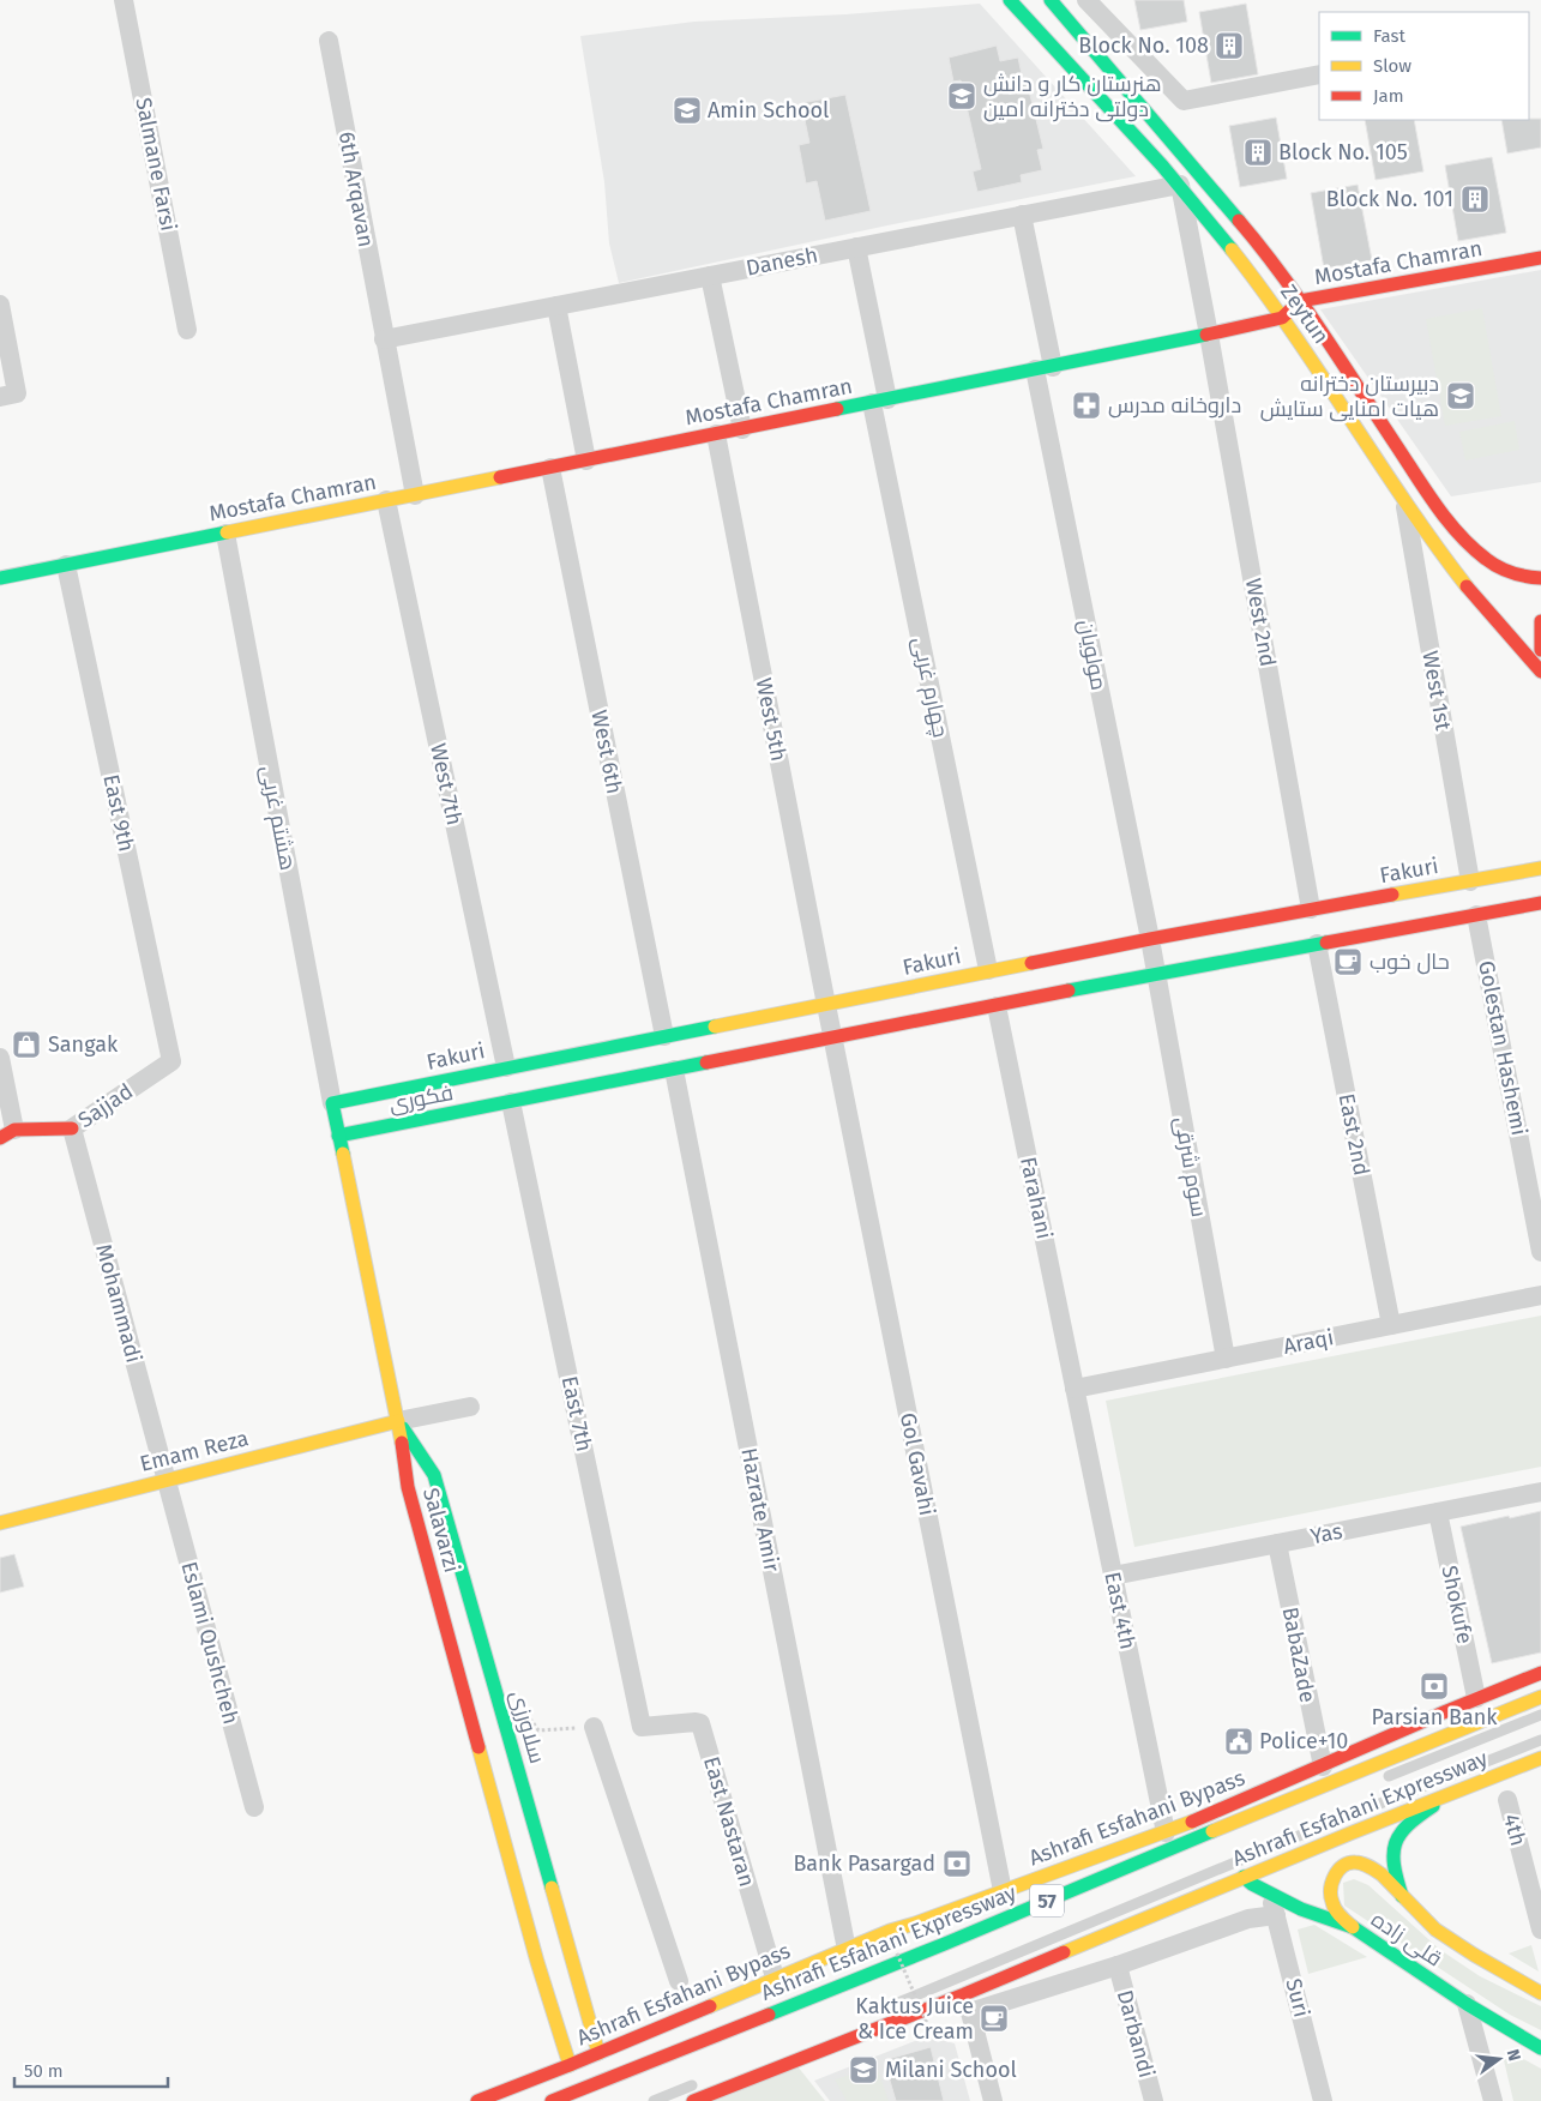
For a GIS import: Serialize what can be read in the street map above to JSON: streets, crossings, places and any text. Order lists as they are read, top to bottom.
{
  "streets": {
    "main road": [
      "Mostafa Chamran",
      "Zeytun",
      "Fakuri",
      "فکوری",
      "Sajjad",
      "Emam Reza",
      "Salavarzi",
      "سلاورزی",
      "Ashrafi Esfahani Expressway",
      "Ashrafi Esfahani Bypass",
      "57",
      "قلی زاده"
    ],
    "street": [
      "Salmane Farsi",
      "6th Arqavan",
      "Danesh",
      "West 2nd",
      "مولویان",
      "چهارم غربی",
      "West 1st",
      "West 5th",
      "West 6th",
      "West 7th",
      "East 9th",
      "هشتم غربی",
      "Golestan Hashemi",
      "East 2nd",
      "سوم شرقی",
      "Farahani",
      "Mohammadi",
      "Araqi",
      "East 7th",
      "Gol Gavahi",
      "Hazrate Amir",
      "Yas",
      "Shokufe",
      "East 4th",
      "Eslami Qushcheh",
      "BabaZade",
      "East Nastaran",
      "4th",
      "Suri",
      "Darbandi"
    ]
  },
  "crossings": [
    ["6th Arqavan", "Danesh"],
    ["6th Arqavan", "Mostafa Chamran"],
    ["Danesh", "Zeytun"],
    ["Danesh", "West 2nd"],
    ["Danesh", "مولویان"],
    ["Danesh", "چهارم غربی"],
    ["Mostafa Chamran", "Zeytun"],
    ["Mostafa Chamran", "West 2nd"],
    ["Mostafa Chamran", "مولویان"],
    ["Mostafa Chamran", "چهارم غربی"],
    ["Mostafa Chamran", "West 5th"],
    ["Mostafa Chamran", "West 6th"],
    ["Mostafa Chamran", "West 7th"],
    ["Mostafa Chamran", "East 9th"],
    ["Mostafa Chamran", "هشتم غربی"],
    ["Zeytun", "West 2nd"],
    ["Zeytun", "West 1st"],
    ["West 2nd", "Fakuri"],
    ["مولویان", "Fakuri"],
    ["مولویان", "سوم شرقی"],
    ["چهارم غربی", "Fakuri"],
    ["West 1st", "Fakuri"],
    ["West 5th", "Fakuri"],
    ["West 5th", "Gol Gavahi"],
    ["West 6th", "Fakuri"],
    ["West 7th", "Fakuri"],
    ["East 9th", "Sajjad"],
    ["هشتم غربی", "Fakuri"],
    ["هشتم غربی", "Salavarzi"],
    ["Fakuri", "Salavarzi"],
    ["فکوری", "East 7th"],
    ["فکوری", "Salavarzi"],
    ["Sajjad", "Mohammadi"],
    ["East 2nd", "Araqi"],
    ["سوم شرقی", "Araqi"],
    ["Farahani", "Araqi"],
    ["Farahani", "East 4th"],
    ["Mohammadi", "Emam Reza"],
    ["Mohammadi", "Eslami Qushcheh"],
    ["Araqi", "East 4th"],
    ["East 7th", "East Nastaran"],
    ["Emam Reza", "Salavarzi"],
    ["Emam Reza", "Eslami Qushcheh"],
    ["Emam Reza", "سلاورزی"],
    ["Gol Gavahi", "Ashrafi Esfahani Bypass"],
    ["Hazrate Amir", "Ashrafi Esfahani Bypass"],
    ["Salavarzi", "سلاورزی"],
    ["Yas", "Shokufe"],
    ["Yas", "East 4th"],
    ["Yas", "BabaZade"],
    ["Shokufe", "Ashrafi Esfahani Bypass"],
    ["East 4th", "Ashrafi Esfahani Bypass"],
    ["BabaZade", "Ashrafi Esfahani Bypass"],
    ["سلاورزی", "Ashrafi Esfahani Bypass"],
    ["Ashrafi Esfahani Expressway", "قلی زاده"],
    ["Ashrafi Esfahani Bypass", "East Nastaran"],
    ["قلی زاده", "Suri"]
  ],
  "places": {
    "building": ["Block No. 108", "Block No. 105", "Block No. 101"],
    "school or university": [
      "هنرستان کار و دانش دولتی دخترانه امین",
      "Amin School",
      "دبیرستان دخترانه هیات امنایی ستایش",
      "Milani School"
    ],
    "pharmacy": ["داروخانه مدرس"],
    "cafe": ["حال خوب", "Kaktus Juice & Ice Cream"],
    "shop": ["Sangak"],
    "bank": ["Parsian Bank", "Bank Pasargad"],
    "public building": ["Police+10"]
  },
  "legend": ["Fast", "Slow", "Jam"],
  "scale_bar": "50 m",
  "north": "right"
}
